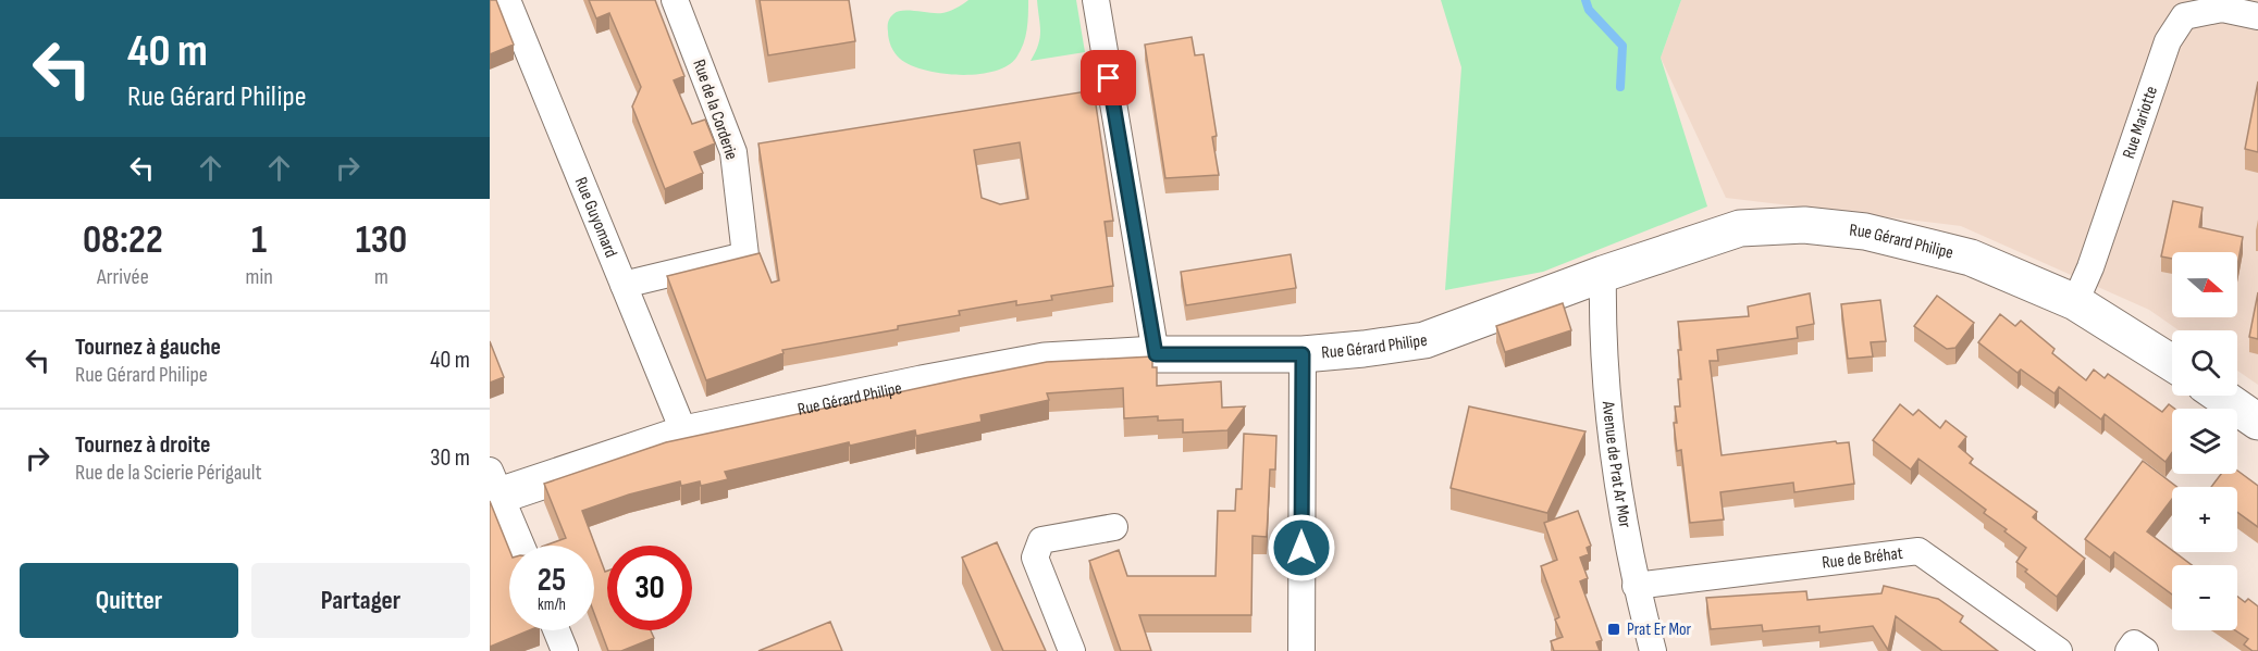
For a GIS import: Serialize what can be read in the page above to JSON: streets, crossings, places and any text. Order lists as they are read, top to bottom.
{
  "streets": {
    "street": [
      "Rue de la Corderie",
      "Rue Mariotte",
      "Rue Guyomard",
      "Rue Gérard Philipe",
      "Avenue de Prat Ar Mor",
      "Rue de Bréhat"
    ]
  },
  "crossings": [
    ["Rue de la Corderie", "Rue Guyomard"],
    ["Rue Mariotte", "Rue Gérard Philipe"],
    ["Rue Guyomard", "Rue Gérard Philipe"],
    ["Rue Gérard Philipe", "Avenue de Prat Ar Mor"],
    ["Avenue de Prat Ar Mor", "Rue de Bréhat"]
  ],
  "places": {
    "transit": ["Prat Er Mor"]
  },
  "north": "right",
  "page": {
    "turn": ["40 m", "Rue Gérard Philipe"],
    "eta": [
      "08:22",
      "Arrivée",
      "1",
      "min",
      "130",
      "m"
    ],
    "map_buttons": ["+", "−"],
    "list": [
      {
        "name": "Tournez à gauche",
        "note": "Rue Gérard Philipe",
        "value": "40 m"
      },
      {
        "name": "Tournez à droite",
        "note": "Rue de la Scierie Périgault",
        "value": "30 m"
      }
    ],
    "speed": "25 km/h",
    "limit": "30",
    "buttons": ["Quitter", "Partager"]
  }
}
